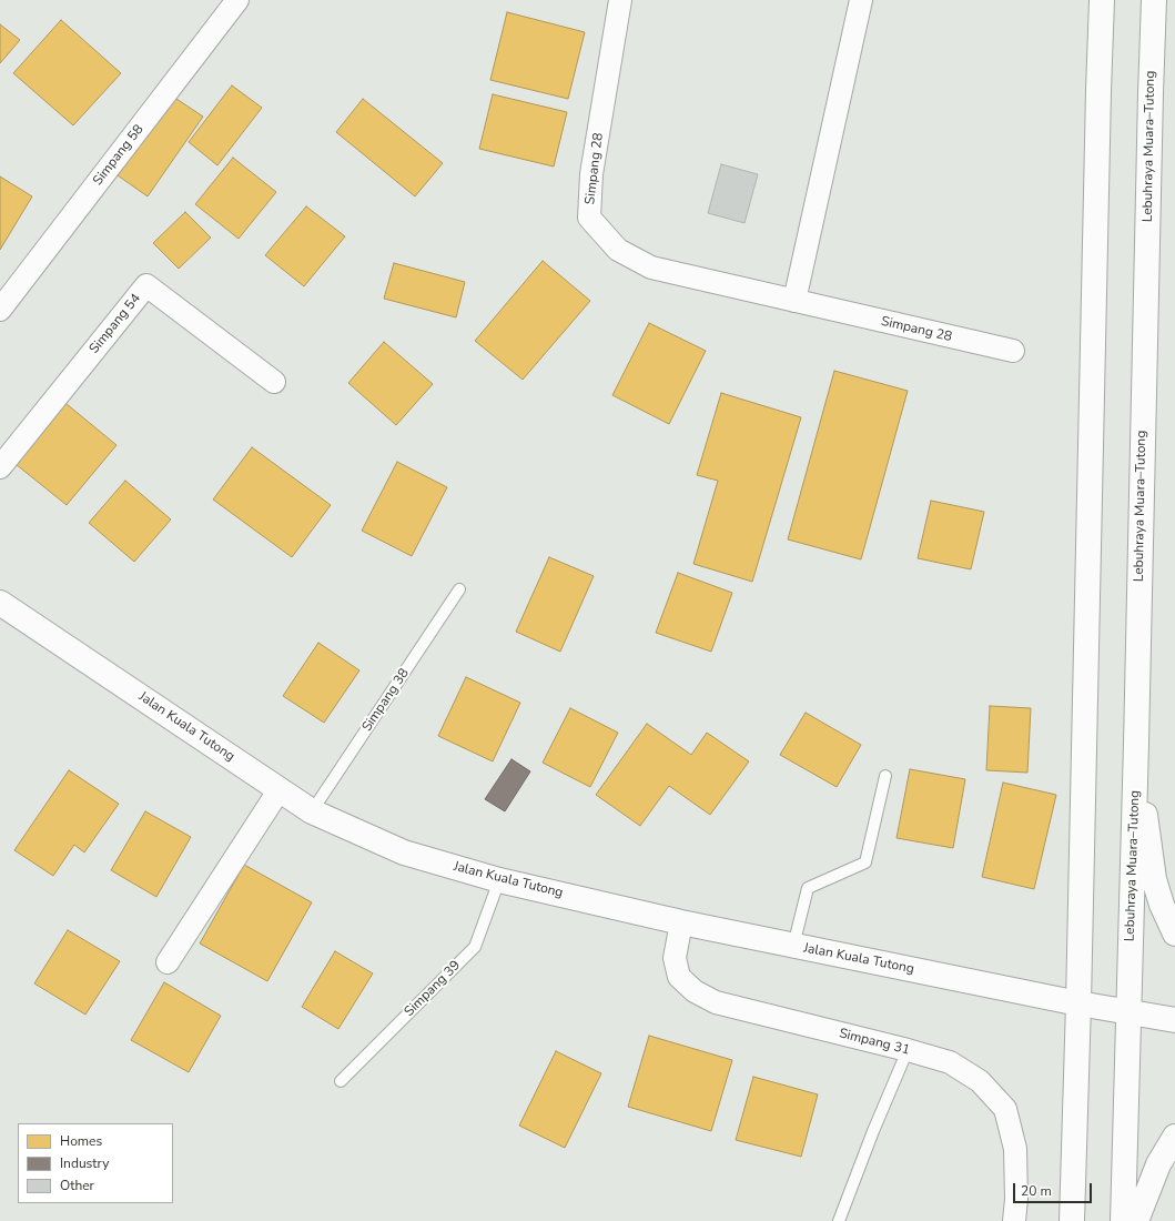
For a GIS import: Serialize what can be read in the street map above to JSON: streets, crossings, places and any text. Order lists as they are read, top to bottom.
{
  "streets": {
    "main road": ["Lebuhraya Muara–Tutong", "Jalan Kuala Tutong"],
    "street": [
      "Simpang 58",
      "Simpang 28",
      "Simpang 54",
      "Simpang 31"
    ],
    "lane": ["Simpang 38", "Simpang 39"]
  },
  "crossings": [
    ["Lebuhraya Muara–Tutong", "Jalan Kuala Tutong"],
    ["Simpang 38", "Jalan Kuala Tutong"],
    ["Jalan Kuala Tutong", "Simpang 39"],
    ["Jalan Kuala Tutong", "Simpang 31"]
  ],
  "legend": ["Homes", "Industry", "Other"],
  "scale_bar": "20 m"
}
